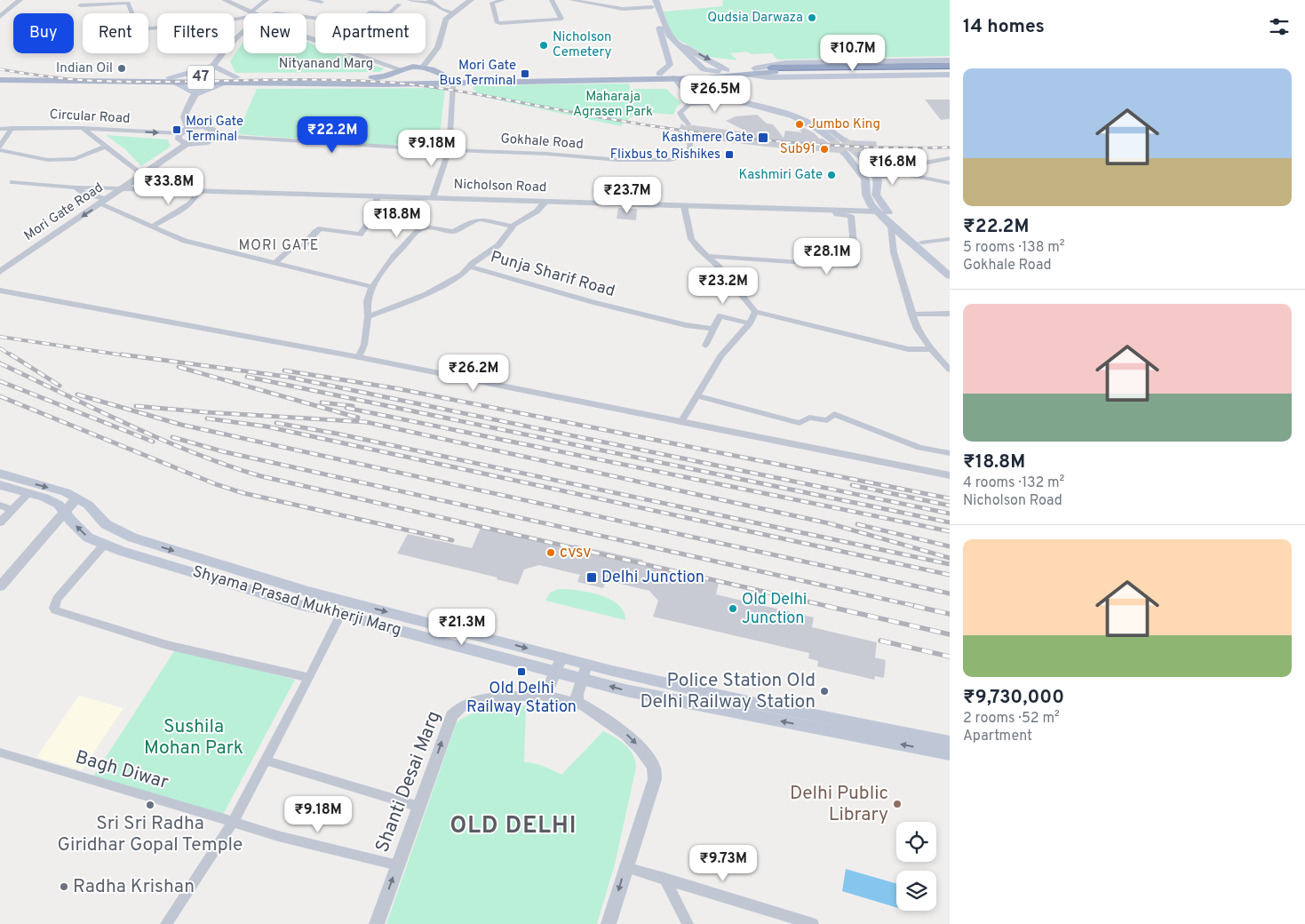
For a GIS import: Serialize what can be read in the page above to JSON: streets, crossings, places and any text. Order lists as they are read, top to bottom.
{
  "streets": {
    "main road": ["Nityanand Marg", "47", "Shyama Prasad Mukherji Marg"],
    "street": [
      "Circular Road",
      "Gokhale Road",
      "Nicholson Road",
      "Mori Gate Road",
      "Punja Sharif Road",
      "Bagh Diwar",
      "Shanti Desai Marg"
    ]
  },
  "crossings": [
    ["Nicholson Road", "Mori Gate Road"],
    ["Bagh Diwar", "Shanti Desai Marg"]
  ],
  "one_way": ["Mori Gate Road"],
  "districts": ["MORI GATE", "OLD DELHI"],
  "parks": ["Maharaja Agrasen Park", "Sushila Mohan Park"],
  "places": {
    "other": [
      "Qudsia Darwaza",
      "Nicholson Cemetery",
      "Indian Oil",
      "Jumbo King",
      "Sub91",
      "Kashmiri Gate",
      "cvsv",
      "Old Delhi Junction",
      "Police Station Old Delhi Railway Station",
      "Delhi Public Library",
      "Sri Sri Radha Giridhar Gopal Temple",
      "Radha Krishan"
    ],
    "transit": [
      "Mori Gate Bus Terminal",
      "Mori Gate Terminal",
      "Kashmere Gate",
      "Flixbus to Rishikes",
      "Delhi Junction",
      "Old Delhi Railway Station"
    ]
  },
  "page": {
    "heading": "14 homes",
    "chip": [
      "Buy",
      "Rent",
      "Filters",
      "New",
      "Apartment"
    ],
    "price": [
      "₹10.7M",
      "₹26.5M",
      "₹22.2M",
      "₹9.18M",
      "₹16.8M",
      "₹33.8M",
      "₹23.7M",
      "₹18.8M",
      "₹28.1M",
      "₹23.2M",
      "₹26.2M",
      "₹21.3M",
      "₹9.18M",
      "₹9.73M"
    ],
    "list": [
      {
        "name": "₹22.2M",
        "note": "5 rooms · 138 m² · Gokhale Road"
      },
      {
        "name": "₹18.8M",
        "note": "4 rooms · 132 m² · Nicholson Road"
      },
      {
        "name": "₹9,730,000",
        "note": "2 rooms · 52 m² · Apartment"
      }
    ]
  }
}
